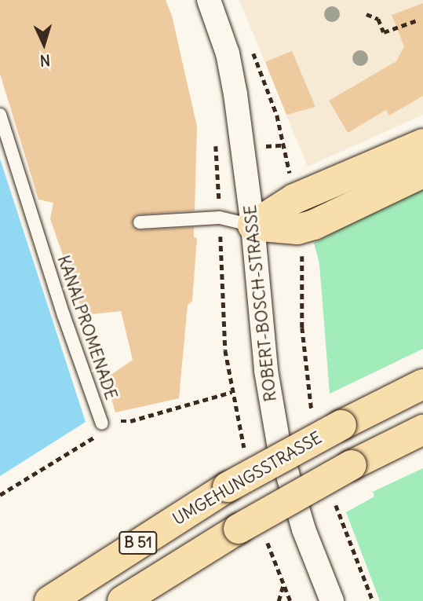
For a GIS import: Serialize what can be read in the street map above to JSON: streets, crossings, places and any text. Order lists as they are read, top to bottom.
{
  "streets": {
    "highway": ["UMGEHUNGSSTRASSE", "B 51"],
    "street": ["ROBERT-BOSCH-STRASSE"],
    "lane": ["KANALPROMENADE"]
  },
  "crossings": [
    ["ROBERT-BOSCH-STRASSE", "KANALPROMENADE"]
  ],
  "north": "bottom"
}
